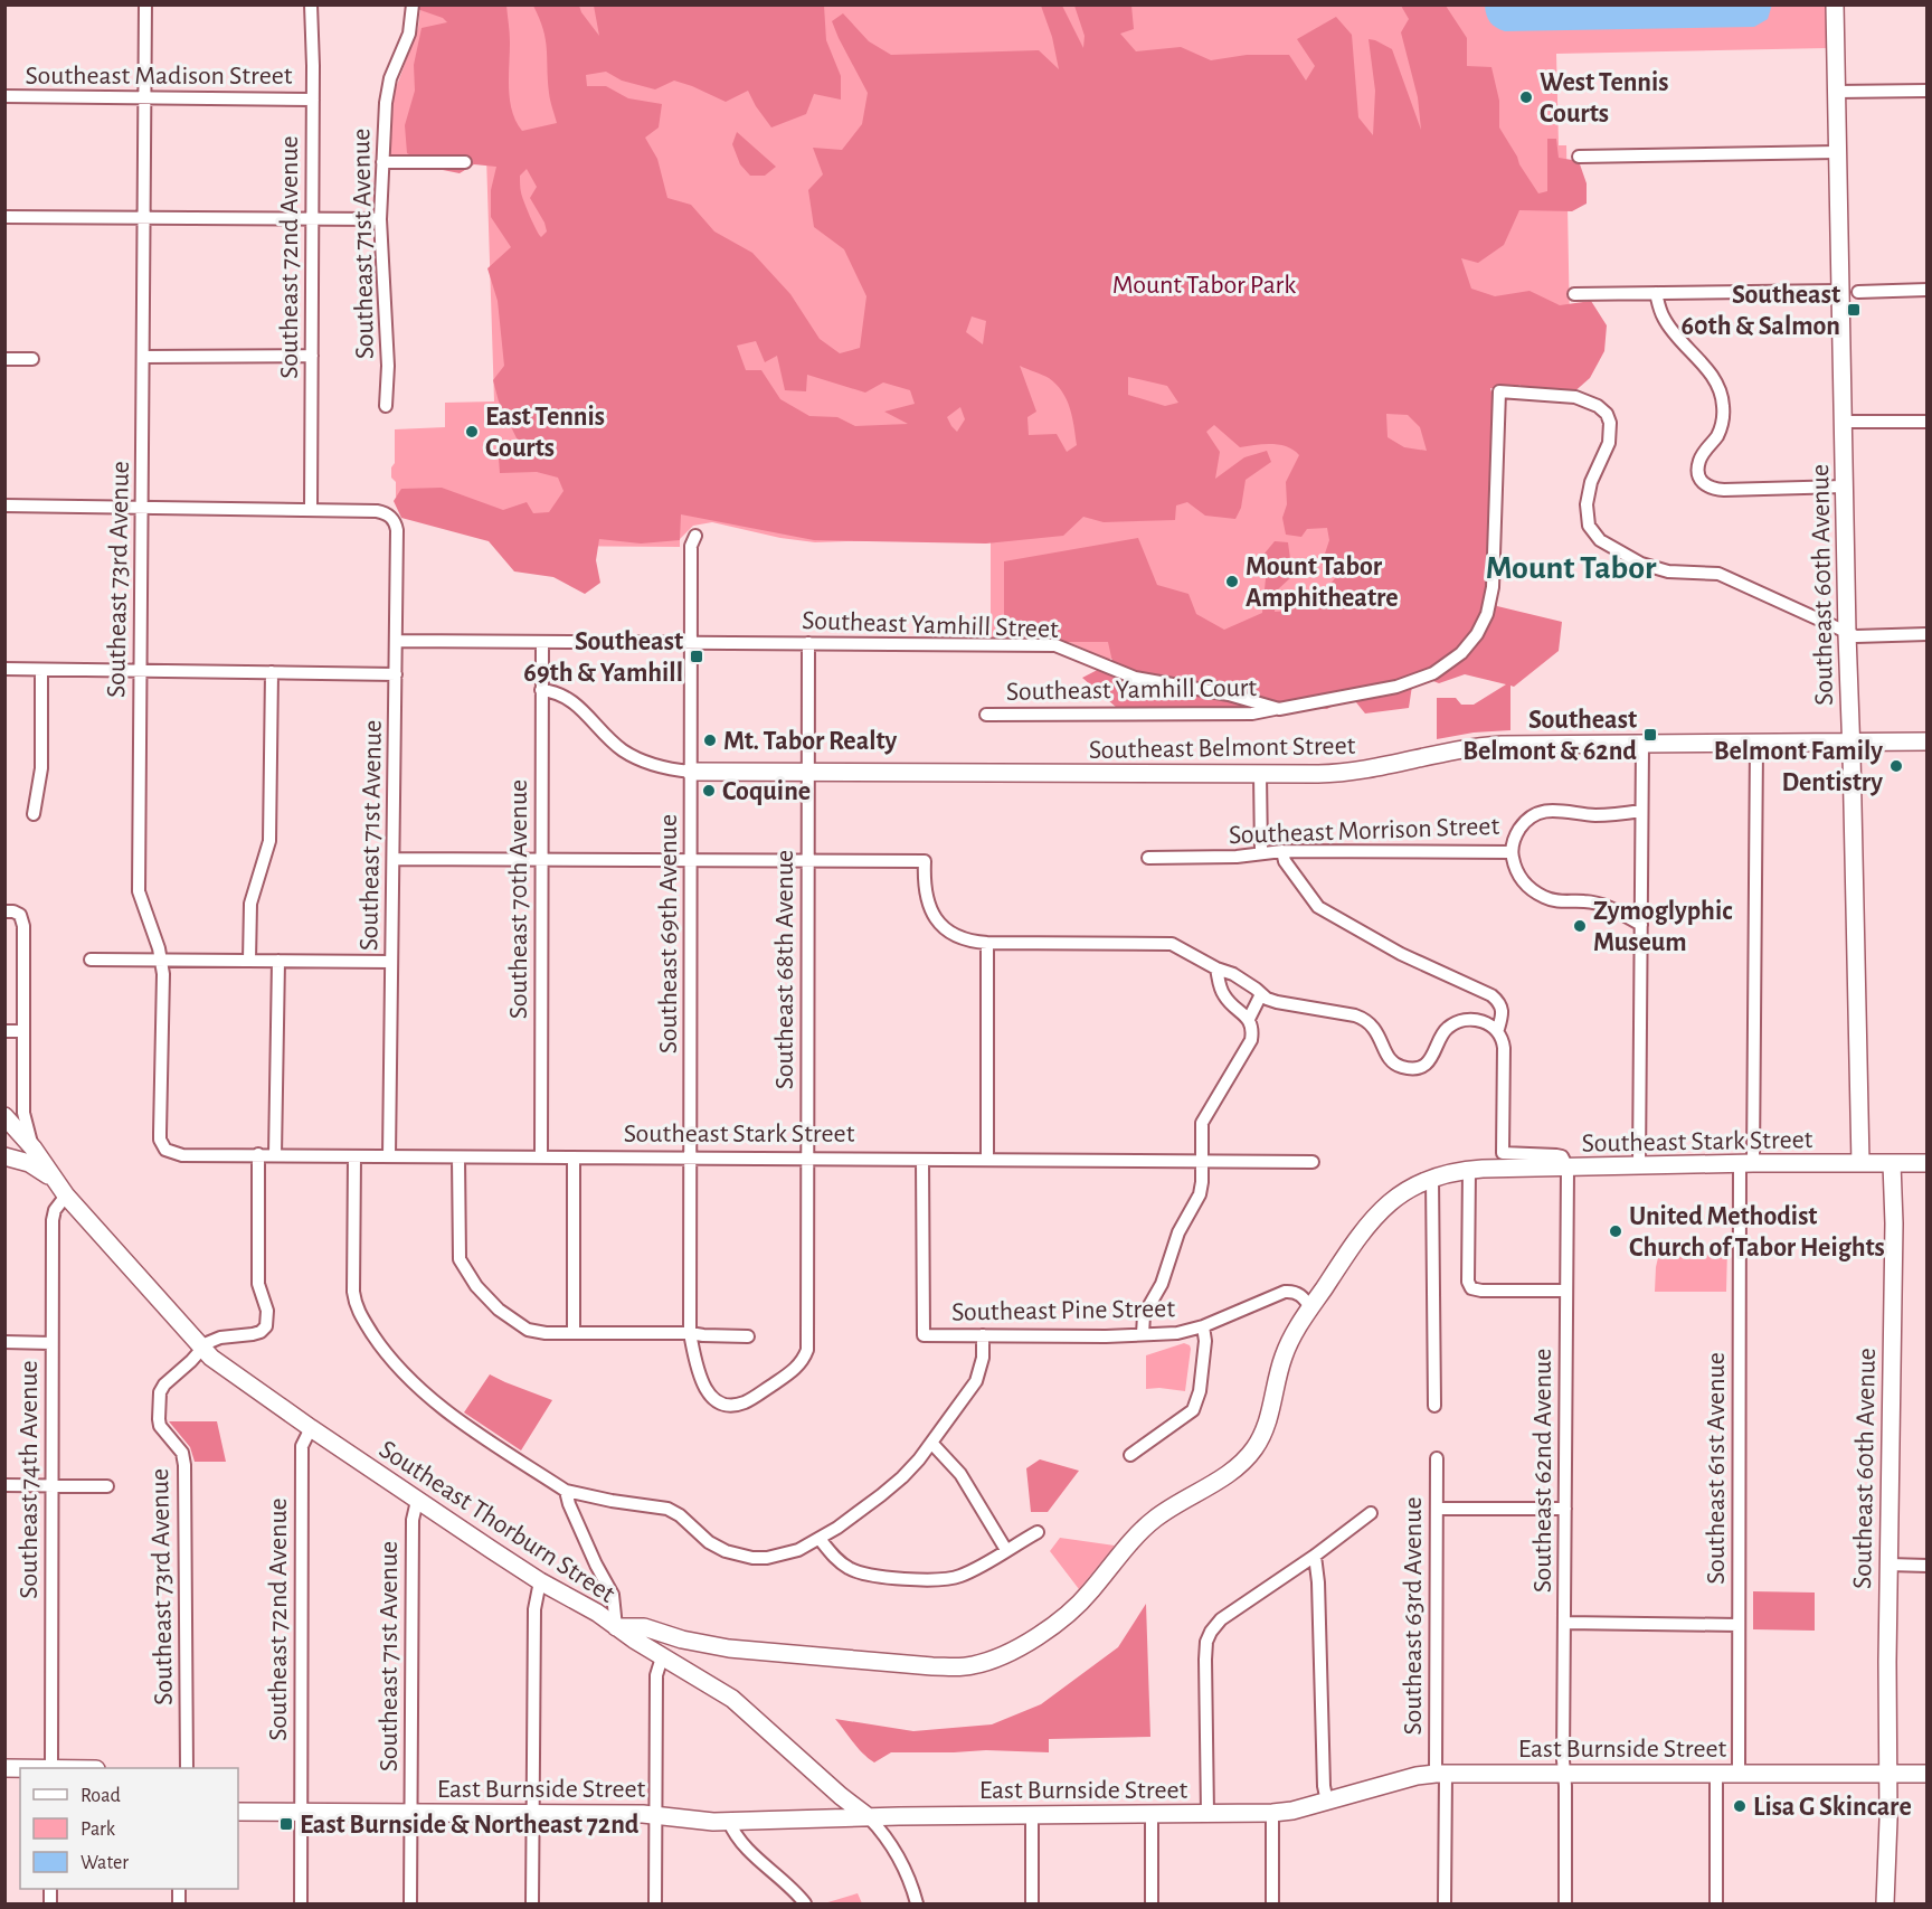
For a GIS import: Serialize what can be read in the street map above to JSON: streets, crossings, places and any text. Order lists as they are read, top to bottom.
{
  "streets": {
    "main road": [
      "Southeast 60th Avenue",
      "Southeast Belmont Street",
      "Southeast Stark Street",
      "Southeast Thorburn Street",
      "East Burnside Street"
    ],
    "street": [
      "Southeast Madison Street",
      "Southeast 71st Avenue",
      "Southeast 72nd Avenue",
      "Southeast 73rd Avenue",
      "Southeast Yamhill Street",
      "Southeast Yamhill Court",
      "Southeast Morrison Street",
      "Southeast 70th Avenue",
      "Southeast 69th Avenue",
      "Southeast 68th Avenue",
      "Southeast Pine Street",
      "Southeast 61st Avenue",
      "Southeast 62nd Avenue",
      "Southeast 74th Avenue",
      "Southeast 63rd Avenue"
    ]
  },
  "crossings": [
    ["Southeast Madison Street", "Southeast 72nd Avenue"],
    ["Southeast Madison Street", "Southeast 73rd Avenue"],
    ["Southeast 71st Avenue", "Southeast 72nd Avenue"],
    ["Southeast 71st Avenue", "Southeast Yamhill Street"],
    ["Southeast 71st Avenue", "Southeast Stark Street"],
    ["Southeast 71st Avenue", "Southeast Thorburn Street"],
    ["Southeast 71st Avenue", "East Burnside Street"],
    ["Southeast 72nd Avenue", "Southeast Thorburn Street"],
    ["Southeast 72nd Avenue", "East Burnside Street"],
    ["Southeast 73rd Avenue", "Southeast Stark Street"],
    ["Southeast 73rd Avenue", "Southeast Thorburn Street"],
    ["Southeast 60th Avenue", "Southeast Yamhill Street"],
    ["Southeast 60th Avenue", "Southeast Belmont Street"],
    ["Southeast 60th Avenue", "Southeast Stark Street"],
    ["Southeast 60th Avenue", "East Burnside Street"],
    ["Southeast Yamhill Street", "Southeast Yamhill Court"],
    ["Southeast Yamhill Street", "Southeast 70th Avenue"],
    ["Southeast Yamhill Street", "Southeast 69th Avenue"],
    ["Southeast Yamhill Street", "Southeast 68th Avenue"],
    ["Southeast Belmont Street", "Southeast 70th Avenue"],
    ["Southeast Belmont Street", "Southeast 69th Avenue"],
    ["Southeast Belmont Street", "Southeast 68th Avenue"],
    ["Southeast Belmont Street", "Southeast 61st Avenue"],
    ["Southeast 70th Avenue", "Southeast Stark Street"],
    ["Southeast 69th Avenue", "Southeast 68th Avenue"],
    ["Southeast 69th Avenue", "Southeast Stark Street"],
    ["Southeast 68th Avenue", "Southeast Stark Street"],
    ["Southeast Stark Street", "Southeast Pine Street"],
    ["Southeast Stark Street", "Southeast 61st Avenue"],
    ["Southeast Stark Street", "Southeast 62nd Avenue"],
    ["Southeast Stark Street", "Southeast Thorburn Street"],
    ["Southeast Pine Street", "Southeast Thorburn Street"],
    ["Southeast 61st Avenue", "East Burnside Street"],
    ["Southeast 62nd Avenue", "East Burnside Street"],
    ["Southeast 74th Avenue", "Southeast Thorburn Street"],
    ["Southeast 63rd Avenue", "East Burnside Street"]
  ],
  "districts": ["Mount Tabor"],
  "parks": ["Mount Tabor Park"],
  "places": {
    "other": [
      "West Tennis Courts",
      "East Tennis Courts",
      "Mount Tabor Amphitheatre",
      "Mt. Tabor Realty",
      "Belmont Family Dentistry",
      "Coquine",
      "Zymoglyphic Museum",
      "United Methodist Church of Tabor Heights",
      "Lisa G Skincare"
    ],
    "transit": [
      "Southeast 60th & Salmon",
      "Southeast 69th & Yamhill",
      "Southeast Belmont & 62nd",
      "East Burnside & Northeast 72nd"
    ]
  },
  "legend": ["Road", "Park", "Water"]
}
